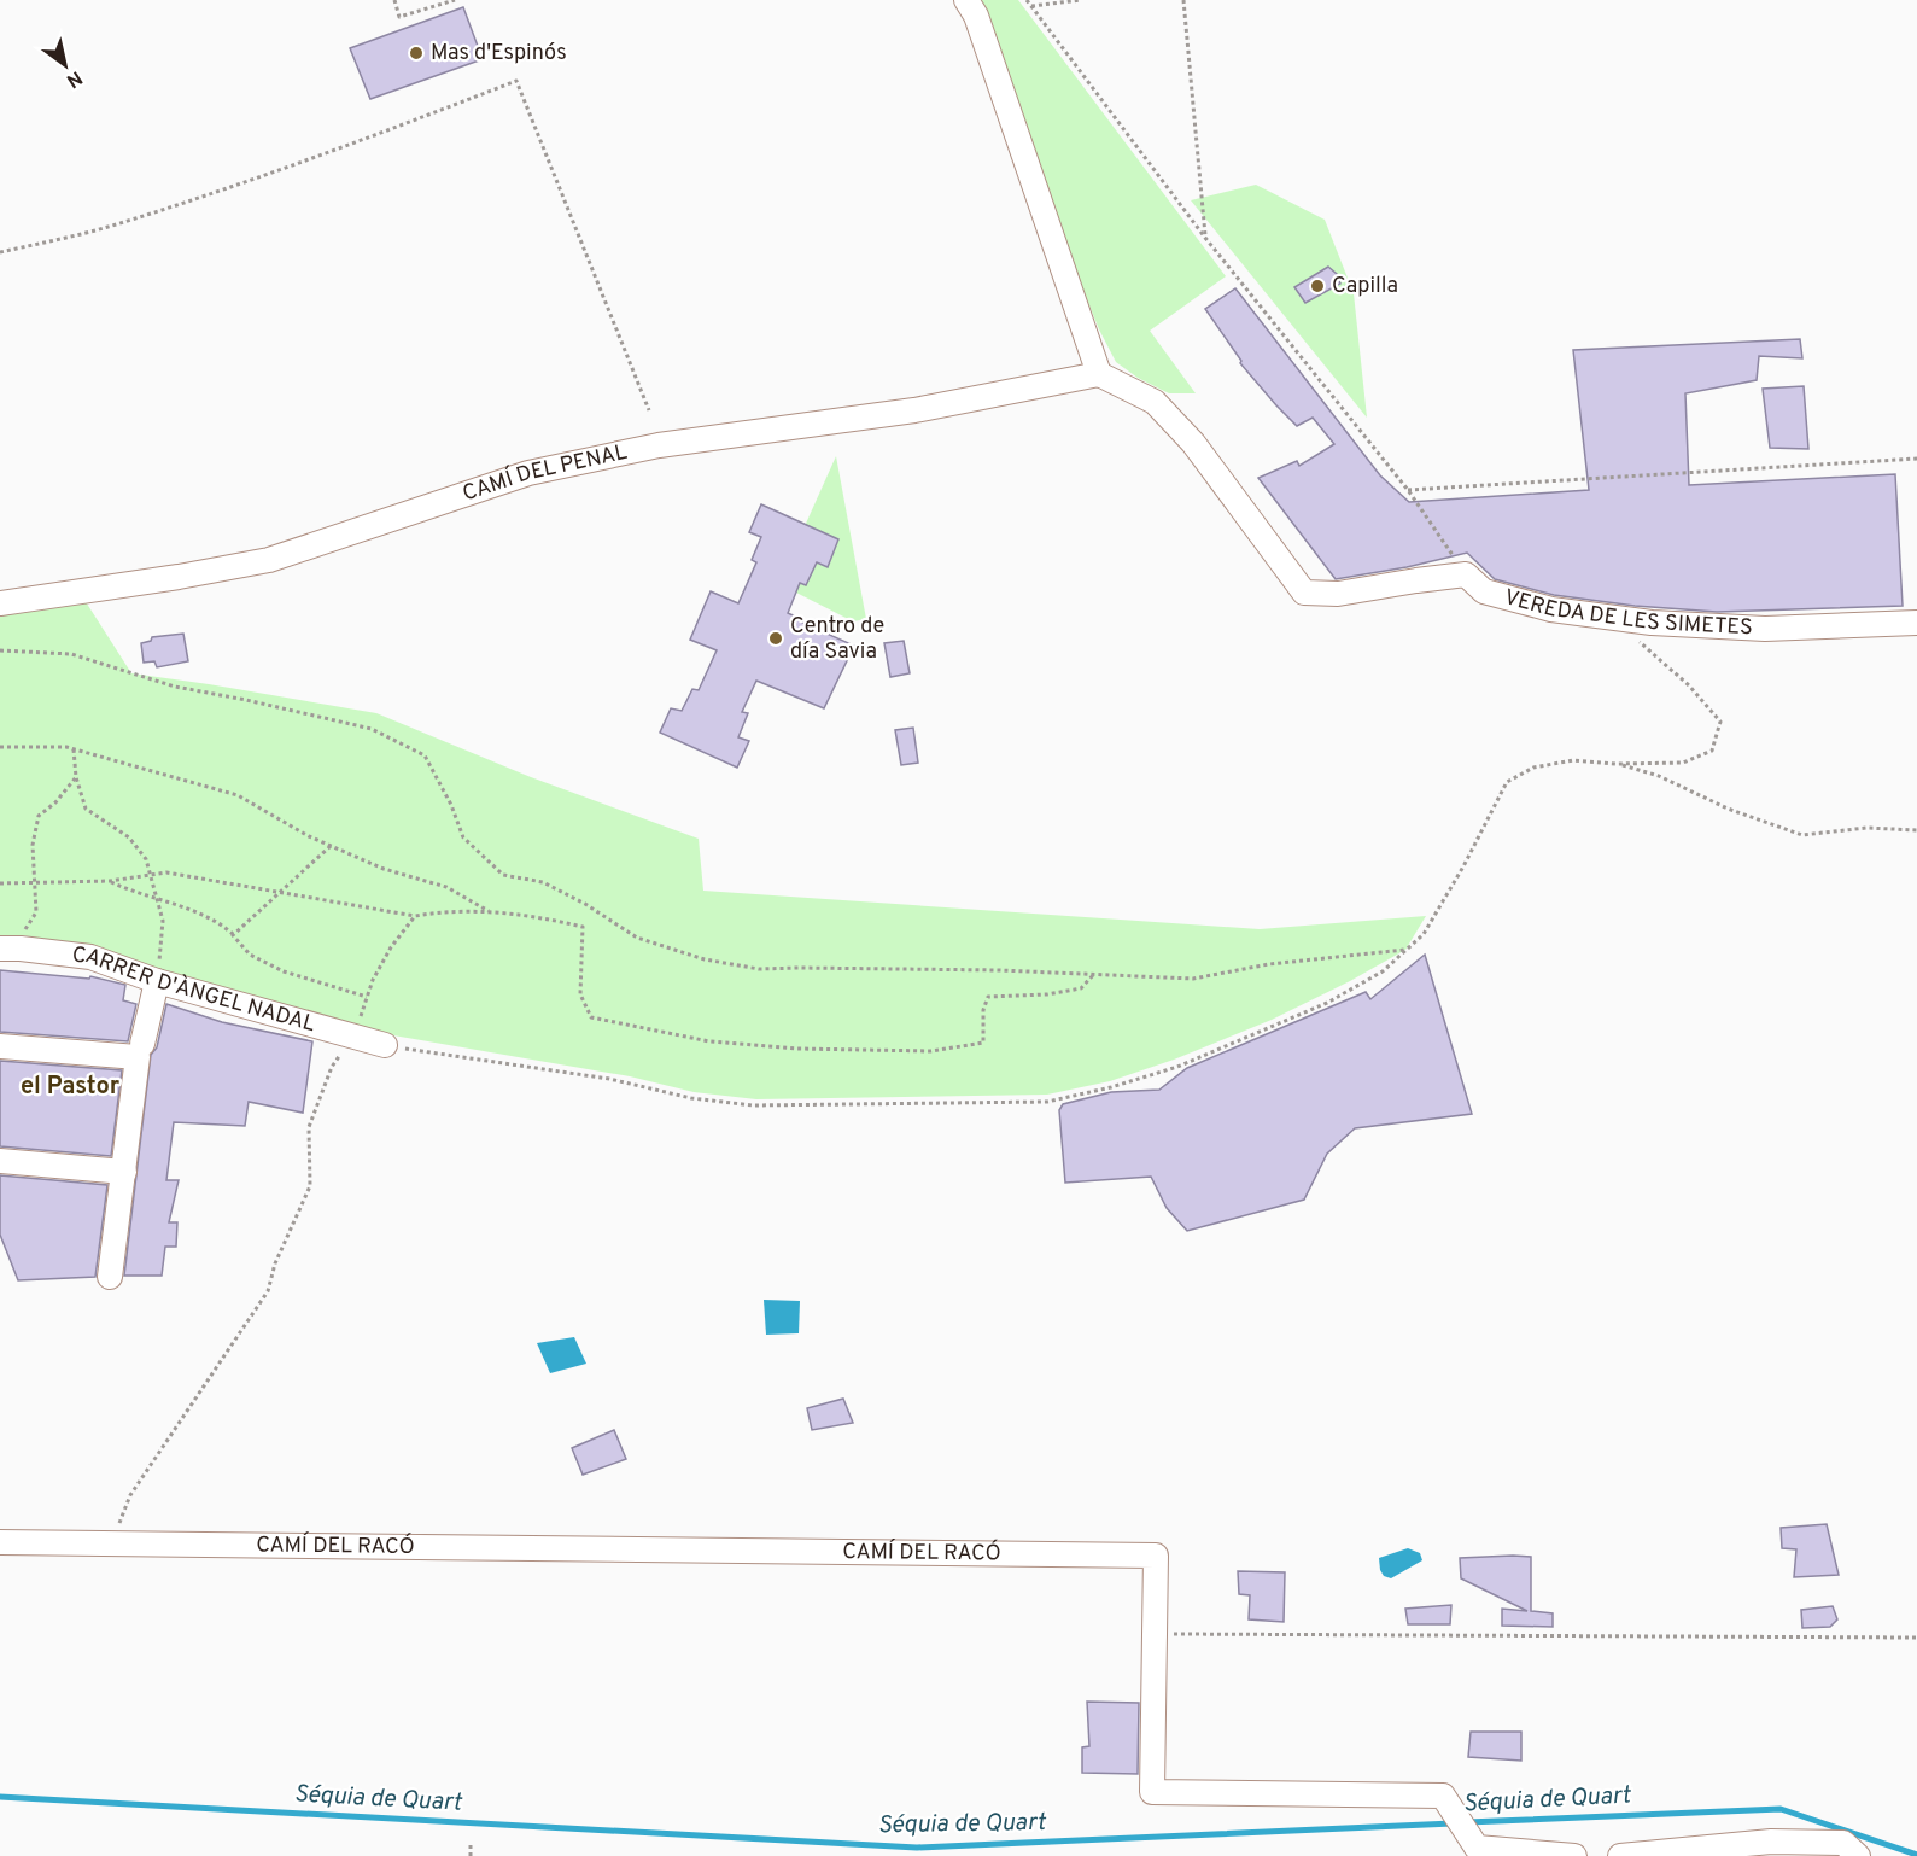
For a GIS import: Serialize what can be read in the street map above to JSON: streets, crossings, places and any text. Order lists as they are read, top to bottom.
{
  "streets": {
    "street": [
      "CAMÍ DEL PENAL",
      "VEREDA DE LES SIMETES",
      "CARRER D'ÀNGEL NADAL",
      "CAMÍ DEL RACÓ"
    ]
  },
  "districts": ["el Pastor"],
  "water": ["Séquia de Quart"],
  "places": ["Mas d'Espinós", "Capilla", "Centro de día Savia"],
  "north": "bottom right"
}
